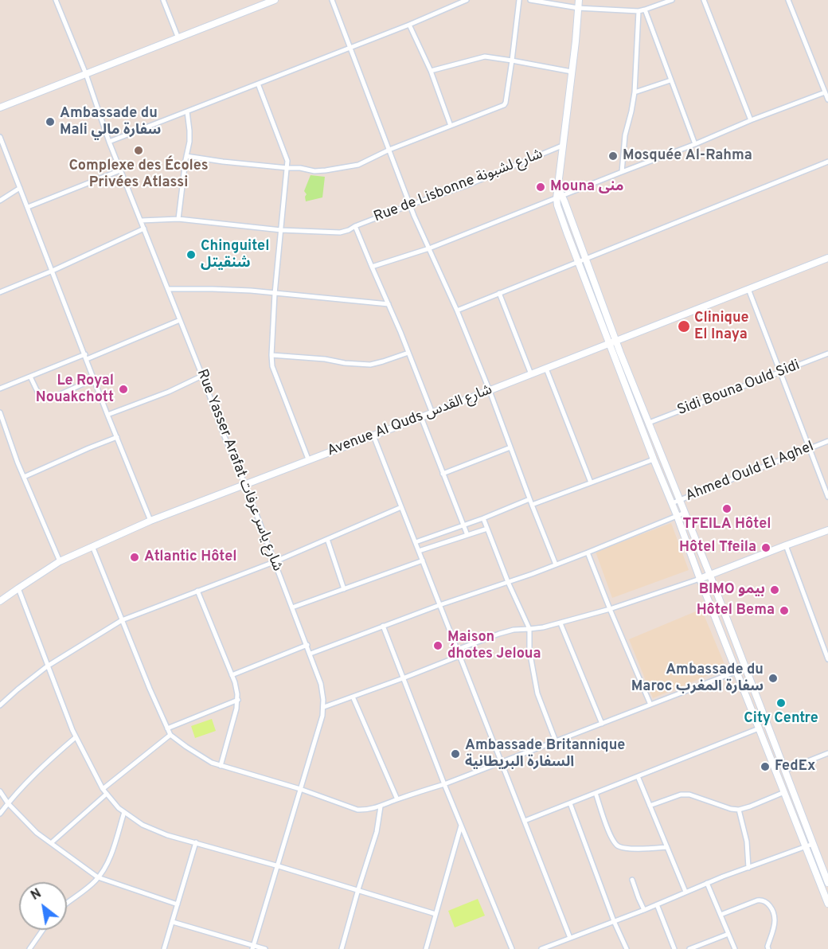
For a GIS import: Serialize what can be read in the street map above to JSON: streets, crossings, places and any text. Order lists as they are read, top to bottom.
{
  "streets": {
    "street": [
      "Rue de Lisbonne شارع لشبونة",
      "Sidi Bouna Ould Sidi",
      "Avenue Al Quds شارع القدس",
      "Rue Yasser Arafat شارع ياسر عرفات",
      "Ahmed Ould El Aghel"
    ]
  },
  "crossings": [
    ["Rue de Lisbonne شارع لشبونة", "Rue Yasser Arafat شارع ياسر عرفات"],
    ["Avenue Al Quds شارع القدس", "Rue Yasser Arafat شارع ياسر عرفات"]
  ],
  "places": [
    "Ambassade du Mali سفارة مالي",
    "Complexe des Écoles Privées Atlassi",
    "Mosquée Al-Rahma",
    "Mouna منى",
    "Chinguitel شنقيتل",
    "Clinique El Inaya",
    "Le Royal Nouakchott",
    "TFEILA Hôtel",
    "Hôtel Tfeila",
    "Atlantic Hôtel",
    "BIMO بيمو",
    "Hôtel Bema",
    "Maison d´hotes Jeloua",
    "Ambassade du Maroc سفارة المغرب",
    "City Centre",
    "Ambassade Britannique السفارة البريطانية",
    "FedEx"
  ],
  "north": "top left"
}
